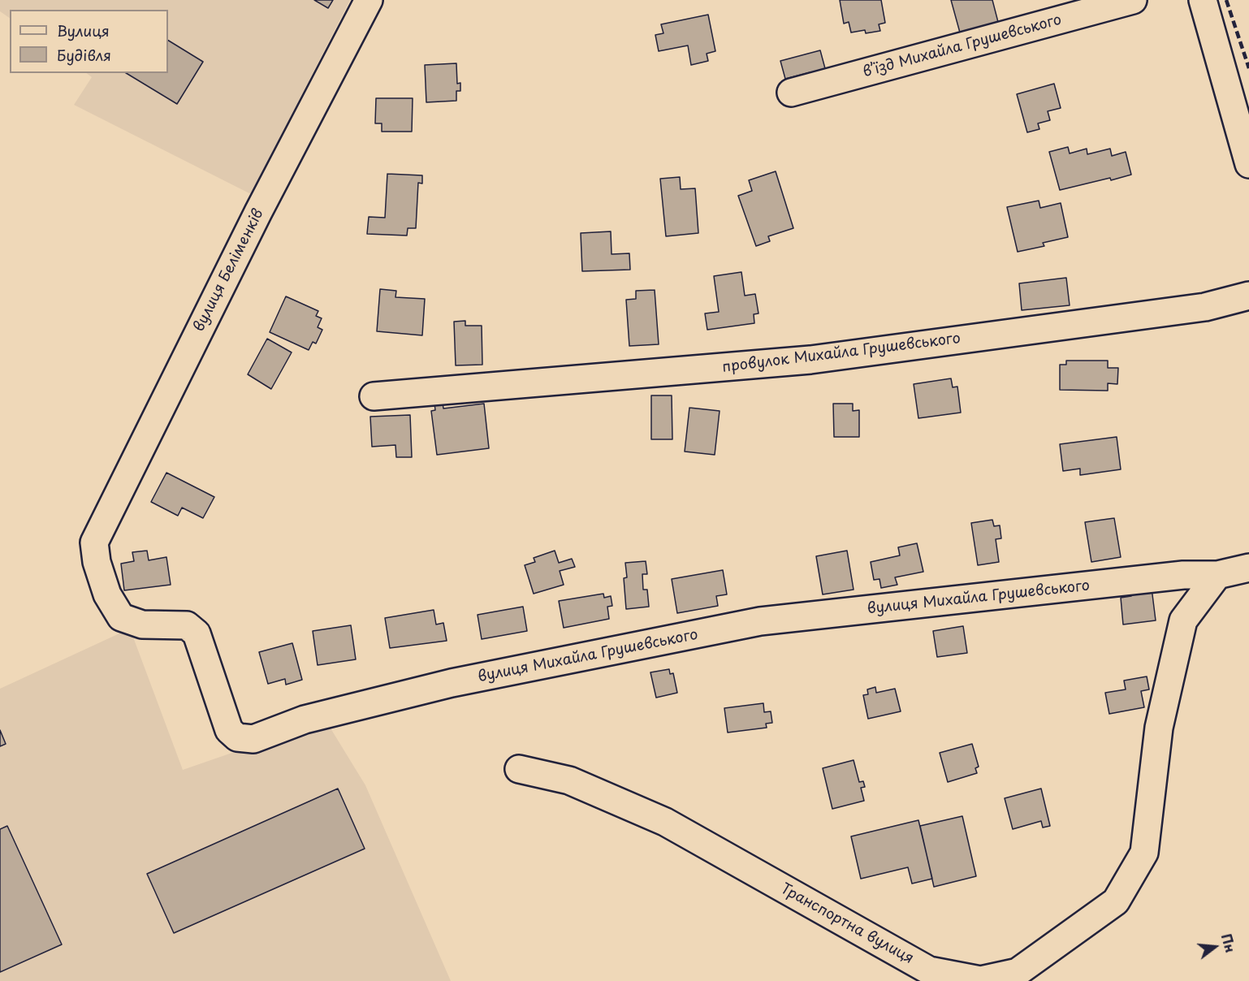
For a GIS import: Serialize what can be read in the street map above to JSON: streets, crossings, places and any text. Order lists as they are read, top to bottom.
{
  "streets": {
    "street": [
      "в’їзд Михайла Грушевського",
      "вулиця Беліменків",
      "провулок Михайла Грушевського",
      "вулиця Михайла Грушевського",
      "Транспортна вулиця"
    ]
  },
  "crossings": [
    ["вулиця Беліменків", "вулиця Михайла Грушевського"],
    ["вулиця Михайла Грушевського", "Транспортна вулиця"]
  ],
  "legend": ["Вулиця", "Будівля"],
  "north": "right"
}
